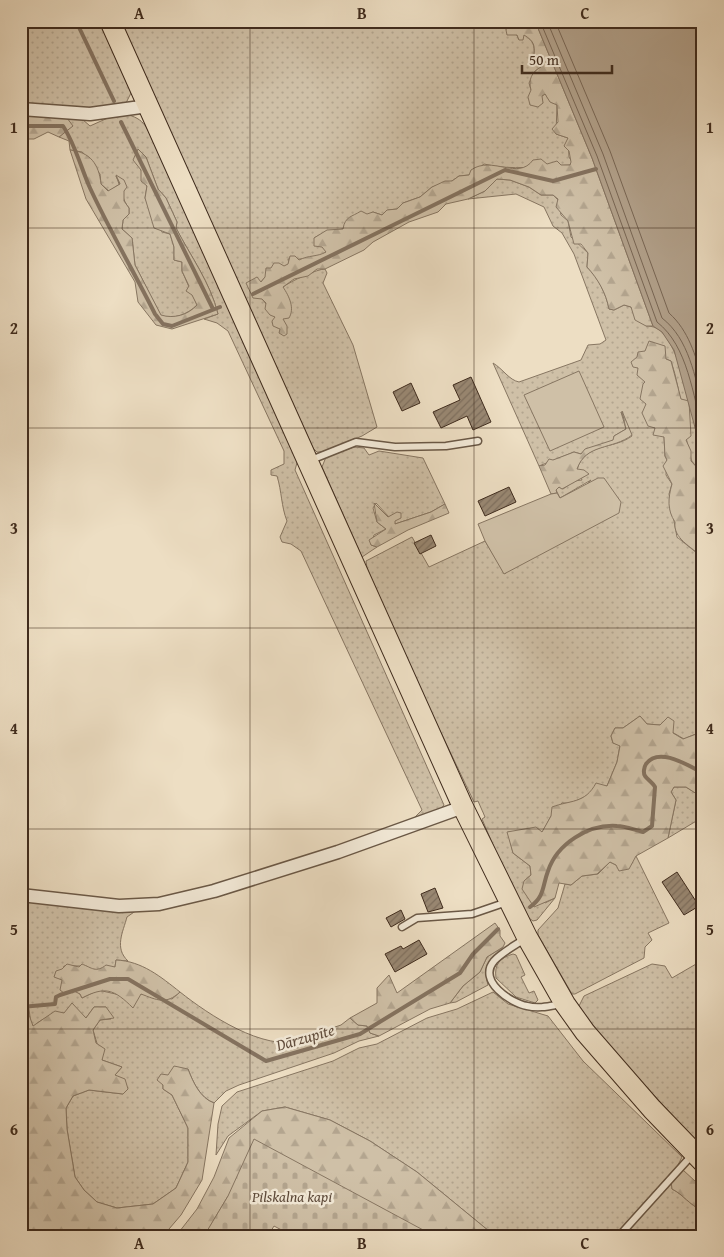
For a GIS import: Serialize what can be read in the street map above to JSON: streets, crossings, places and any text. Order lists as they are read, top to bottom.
{
  "water": ["Dārzupīte"],
  "parks": ["Pilskalna kapi"],
  "scale_bar": "50 m",
  "grid": {
    "columns": ["A", "B", "C"],
    "rows": [
      "1",
      "2",
      "3",
      "4",
      "5",
      "6"
    ]
  }
}
